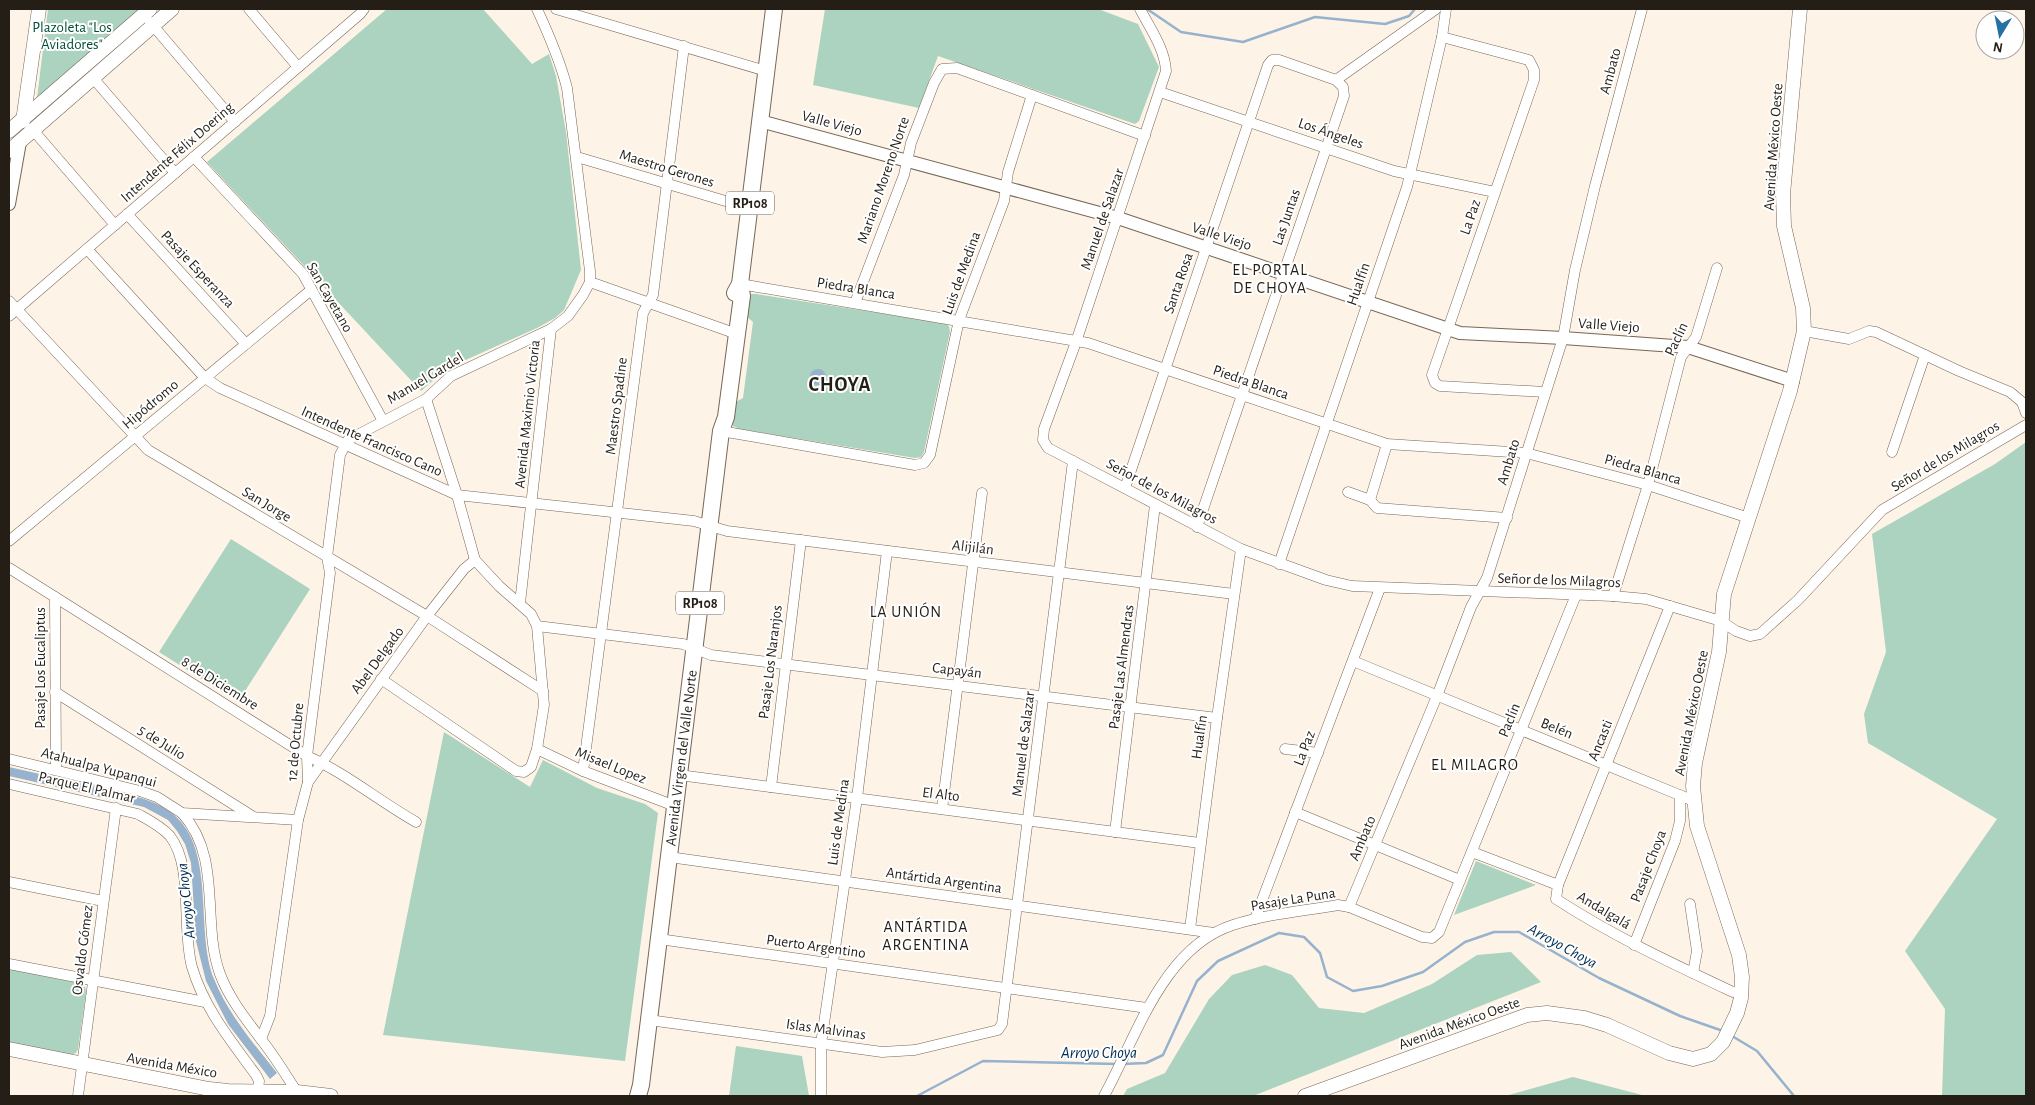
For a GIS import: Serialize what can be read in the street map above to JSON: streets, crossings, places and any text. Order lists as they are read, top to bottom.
{
  "streets": {
    "main road": [
      "Avenida México Oeste",
      "RP108",
      "Avenida Virgen del Valle Norte",
      "Avenida México"
    ],
    "street": [
      "Ambato",
      "Valle Viejo",
      "Los Ángeles",
      "Intendente Félix Doering",
      "Maestro Gerones",
      "Mariano Moreno Norte",
      "Las Juntas",
      "La Paz",
      "Manuel de Salazar",
      "Pasaje Esperanza",
      "Luis de Medina",
      "Santa Rosa",
      "Hualfín",
      "Piedra Blanca",
      "San Cayetano",
      "Paclín",
      "Manuel Gardel",
      "Hipódromo",
      "Maestro Spadine",
      "Avenida Maximio Victoria",
      "Intendente Francisco Cano",
      "Señor de los Milagros",
      "San Jorge",
      "Alijilán",
      "Abel Delgado",
      "Pasaje Los Naranjos",
      "Pasaje Las Almendras",
      "Pasaje Los Eucaliptus",
      "Capayán",
      "8 de Diciembre",
      "Belén",
      "Ancasti",
      "5 de Julio",
      "12 de Octubre",
      "Misael Lopez",
      "Atahualpa Yupanqui",
      "Parque El Palmar",
      "El Alto",
      "Pasaje Choya",
      "Antártida Argentina",
      "Pasaje La Puna",
      "Andalgalá",
      "Puerto Argentino",
      "Osvaldo Gómez",
      "Islas Malvinas"
    ]
  },
  "crossings": [
    ["Ambato", "Valle Viejo"],
    ["Ambato", "La Paz"],
    ["Ambato", "Piedra Blanca"],
    ["Ambato", "Señor de los Milagros"],
    ["Ambato", "Belén"],
    ["Ambato", "Pasaje La Puna"],
    ["Valle Viejo", "Avenida México Oeste"],
    ["Valle Viejo", "Mariano Moreno Norte"],
    ["Valle Viejo", "Las Juntas"],
    ["Valle Viejo", "La Paz"],
    ["Valle Viejo", "Manuel de Salazar"],
    ["Valle Viejo", "Luis de Medina"],
    ["Valle Viejo", "Santa Rosa"],
    ["Valle Viejo", "Hualfín"],
    ["Valle Viejo", "Paclín"],
    ["Valle Viejo", "Avenida Virgen del Valle Norte"],
    ["Los Ángeles", "Las Juntas"],
    ["Los Ángeles", "La Paz"],
    ["Los Ángeles", "Manuel de Salazar"],
    ["Los Ángeles", "Santa Rosa"],
    ["Los Ángeles", "Hualfín"],
    ["Avenida México Oeste", "Piedra Blanca"],
    ["Avenida México Oeste", "Señor de los Milagros"],
    ["Avenida México Oeste", "Belén"],
    ["Intendente Félix Doering", "Pasaje Esperanza"],
    ["Intendente Félix Doering", "San Cayetano"],
    ["Intendente Félix Doering", "Intendente Francisco Cano"],
    ["Intendente Félix Doering", "San Jorge"],
    ["Maestro Gerones", "Maestro Spadine"],
    ["Maestro Gerones", "Avenida Virgen del Valle Norte"],
    ["Mariano Moreno Norte", "Luis de Medina"],
    ["Mariano Moreno Norte", "Piedra Blanca"],
    ["Las Juntas", "Santa Rosa"],
    ["Las Juntas", "Piedra Blanca"],
    ["Las Juntas", "Señor de los Milagros"],
    ["La Paz", "Hualfín"],
    ["La Paz", "Señor de los Milagros"],
    ["La Paz", "Belén"],
    ["La Paz", "Pasaje La Puna"],
    ["Manuel de Salazar", "Piedra Blanca"],
    ["Manuel de Salazar", "Señor de los Milagros"],
    ["Manuel de Salazar", "Alijilán"],
    ["Manuel de Salazar", "Capayán"],
    ["Manuel de Salazar", "El Alto"],
    ["Manuel de Salazar", "Antártida Argentina"],
    ["Manuel de Salazar", "Puerto Argentino"],
    ["Manuel de Salazar", "Islas Malvinas"],
    ["Pasaje Esperanza", "Hipódromo"],
    ["Luis de Medina", "Piedra Blanca"],
    ["Luis de Medina", "Alijilán"],
    ["Luis de Medina", "Capayán"],
    ["Luis de Medina", "Avenida Virgen del Valle Norte"],
    ["Luis de Medina", "El Alto"],
    ["Luis de Medina", "Antártida Argentina"],
    ["Luis de Medina", "Puerto Argentino"],
    ["Luis de Medina", "Islas Malvinas"],
    ["Santa Rosa", "Piedra Blanca"],
    ["Santa Rosa", "Señor de los Milagros"],
    ["Hualfín", "Piedra Blanca"],
    ["Hualfín", "Señor de los Milagros"],
    ["Hualfín", "Alijilán"],
    ["Hualfín", "Capayán"],
    ["Hualfín", "El Alto"],
    ["Hualfín", "Antártida Argentina"],
    ["Piedra Blanca", "Paclín"],
    ["Piedra Blanca", "Avenida Virgen del Valle Norte"],
    ["San Cayetano", "Manuel Gardel"],
    ["San Cayetano", "Hipódromo"],
    ["Paclín", "Señor de los Milagros"],
    ["Paclín", "Belén"],
    ["Paclín", "Pasaje La Puna"],
    ["Paclín", "Andalgalá"],
    ["Manuel Gardel", "Avenida Maximio Victoria"],
    ["Manuel Gardel", "Intendente Francisco Cano"],
    ["Manuel Gardel", "12 de Octubre"],
    ["Hipódromo", "Intendente Francisco Cano"],
    ["Hipódromo", "San Jorge"],
    ["Maestro Spadine", "Intendente Francisco Cano"],
    ["Maestro Spadine", "Capayán"],
    ["Maestro Spadine", "Misael Lopez"],
    ["Avenida Maximio Victoria", "Intendente Francisco Cano"],
    ["Intendente Francisco Cano", "Alijilán"],
    ["Intendente Francisco Cano", "12 de Octubre"],
    ["Intendente Francisco Cano", "Avenida Virgen del Valle Norte"],
    ["Señor de los Milagros", "Pasaje Las Almendras"],
    ["Señor de los Milagros", "Ancasti"],
    ["San Jorge", "Abel Delgado"],
    ["San Jorge", "12 de Octubre"],
    ["Alijilán", "Pasaje Los Naranjos"],
    ["Alijilán", "Pasaje Las Almendras"],
    ["Alijilán", "Avenida Virgen del Valle Norte"],
    ["Abel Delgado", "8 de Diciembre"],
    ["Abel Delgado", "12 de Octubre"],
    ["Pasaje Los Naranjos", "Capayán"],
    ["Pasaje Los Naranjos", "El Alto"],
    ["Pasaje Las Almendras", "Capayán"],
    ["Pasaje Las Almendras", "El Alto"],
    ["Pasaje Los Eucaliptus", "8 de Diciembre"],
    ["Pasaje Los Eucaliptus", "5 de Julio"],
    ["Pasaje Los Eucaliptus", "Atahualpa Yupanqui"],
    ["Capayán", "Avenida Virgen del Valle Norte"],
    ["8 de Diciembre", "12 de Octubre"],
    ["Belén", "Ancasti"],
    ["Belén", "Pasaje Choya"],
    ["Ancasti", "Andalgalá"],
    ["5 de Julio", "Atahualpa Yupanqui"],
    ["12 de Octubre", "Atahualpa Yupanqui"],
    ["Avenida Virgen del Valle Norte", "Misael Lopez"],
    ["Avenida Virgen del Valle Norte", "El Alto"],
    ["Avenida Virgen del Valle Norte", "Antártida Argentina"],
    ["Avenida Virgen del Valle Norte", "Puerto Argentino"],
    ["Avenida Virgen del Valle Norte", "Islas Malvinas"],
    ["Parque El Palmar", "Osvaldo Gómez"],
    ["Pasaje Choya", "Andalgalá"],
    ["Antártida Argentina", "Pasaje La Puna"],
    ["Pasaje La Puna", "Puerto Argentino"],
    ["Osvaldo Gómez", "Avenida México"]
  ],
  "districts": [
    "EL PORTAL DE CHOYA",
    "CHOYA",
    "LA UNIÓN",
    "EL MILAGRO",
    "ANTÁRTIDA ARGENTINA"
  ],
  "water": ["Arroyo Choya"],
  "parks": ["Plazoleta \"Los Aviadores\""],
  "north": "bottom"
}
